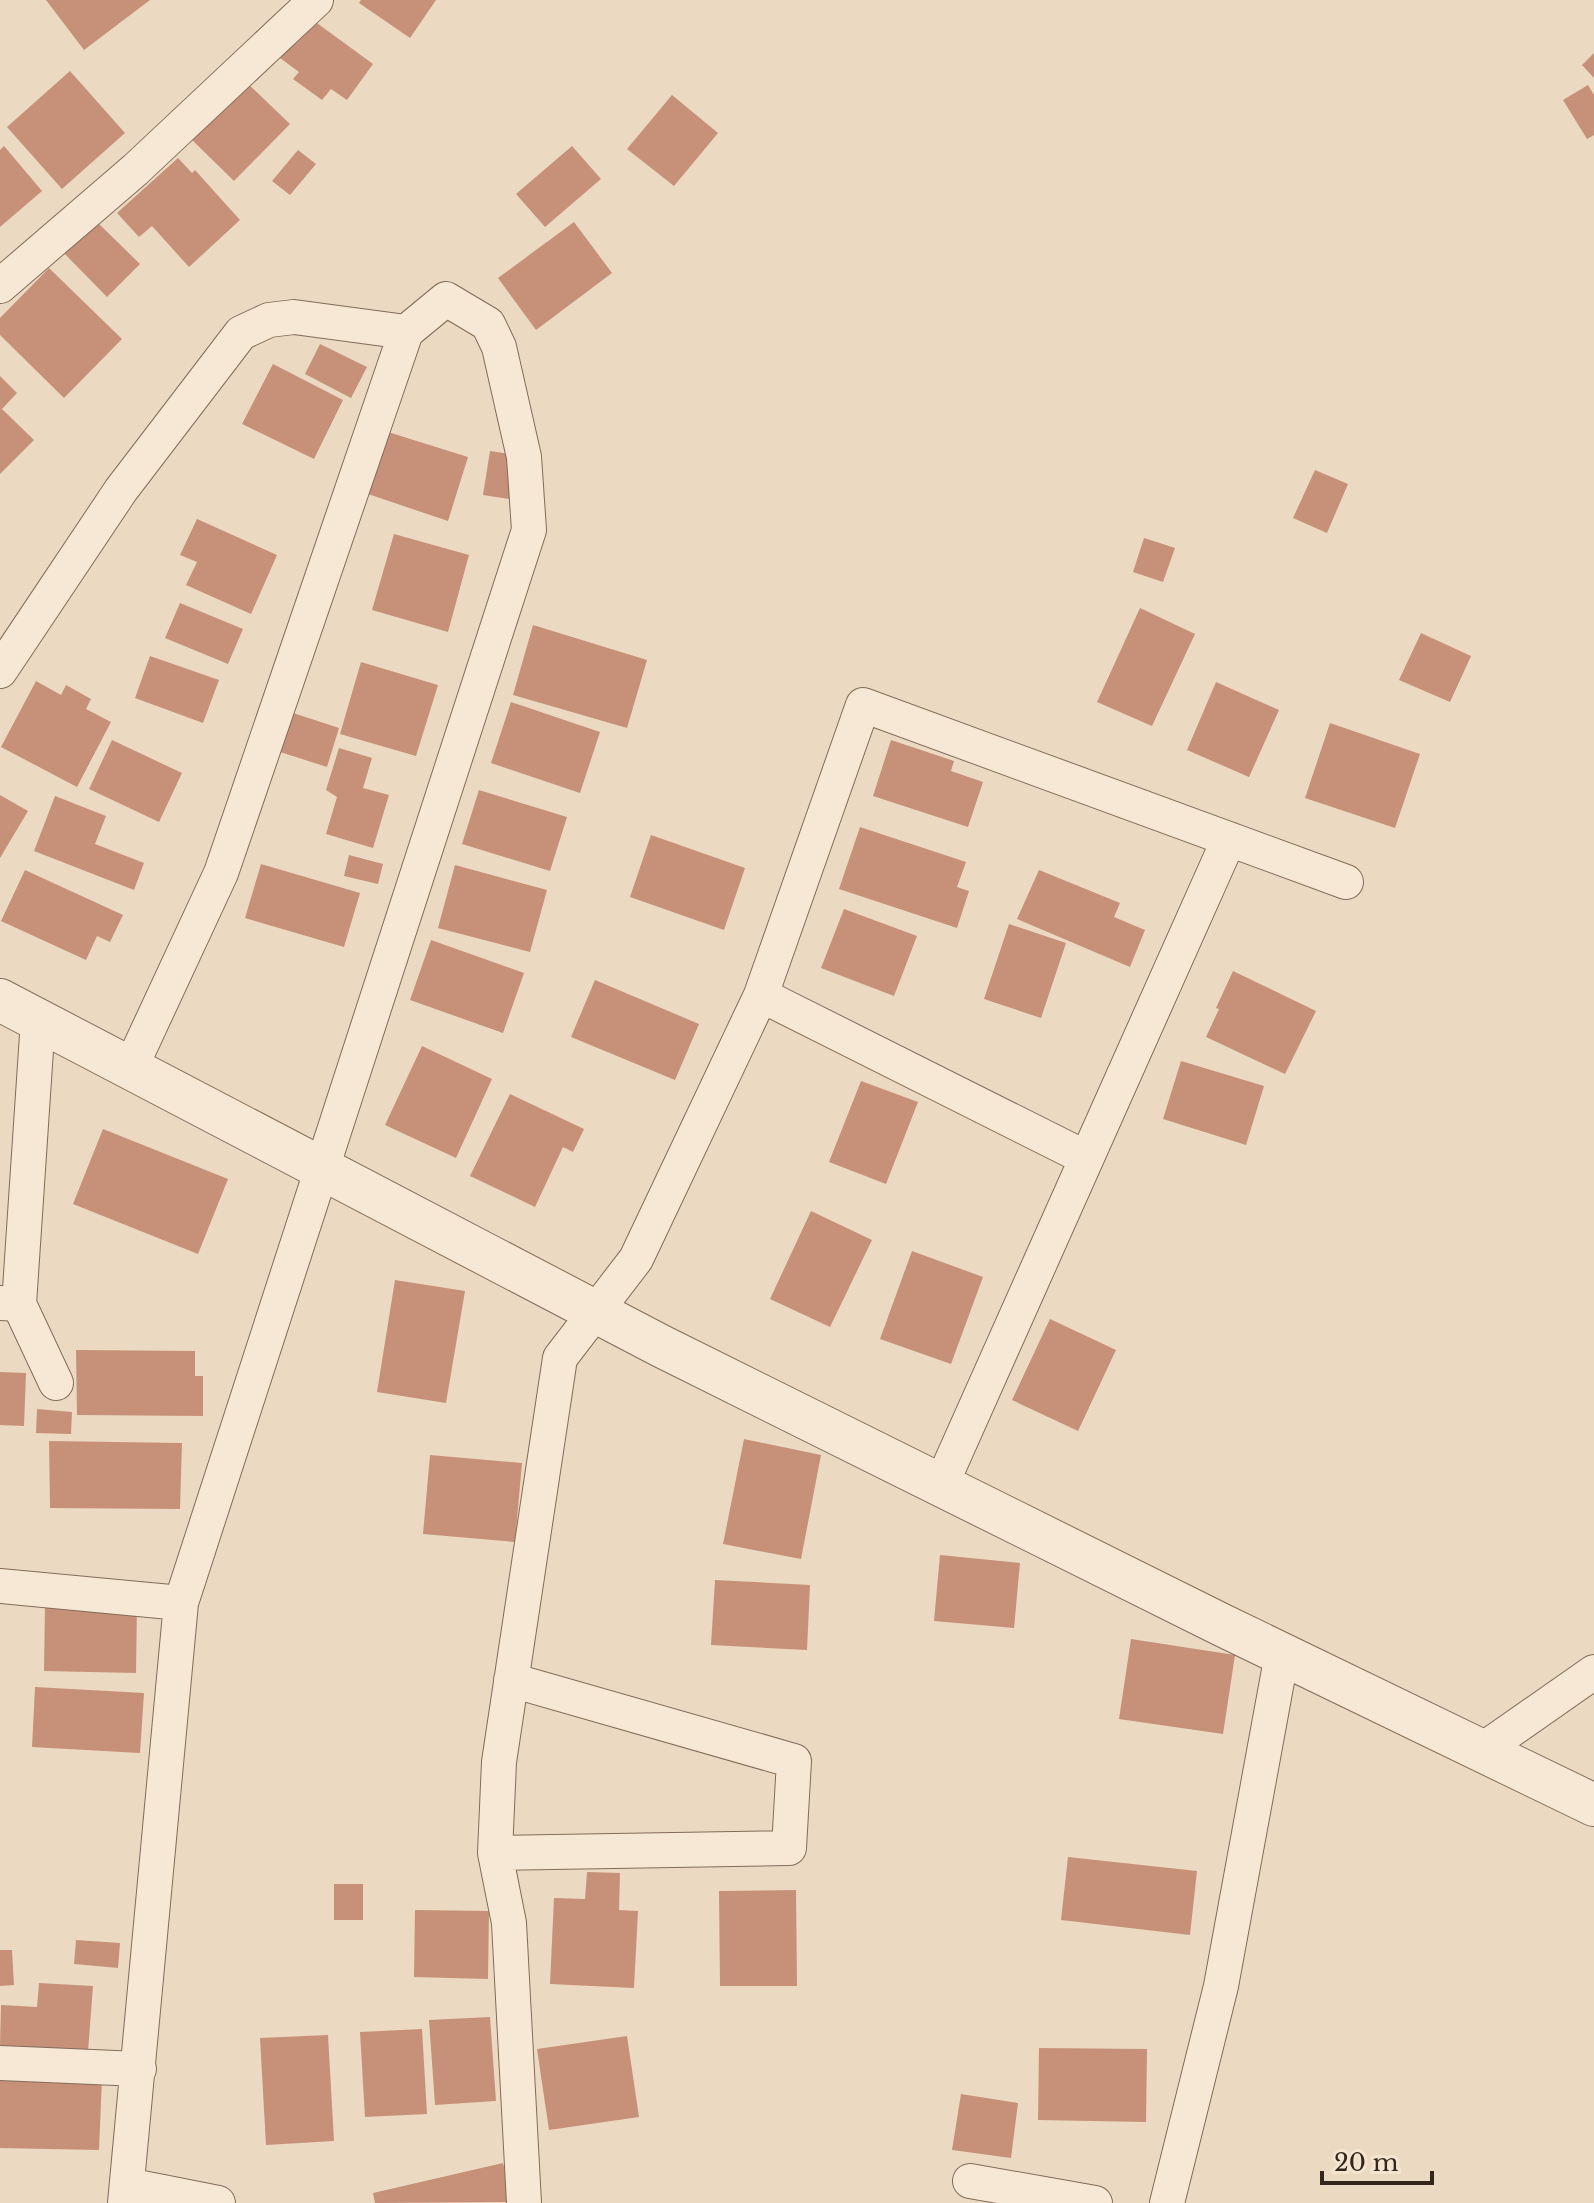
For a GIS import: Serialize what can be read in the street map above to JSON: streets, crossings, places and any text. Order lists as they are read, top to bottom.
{
  "scale_bar": "20 m"
}
